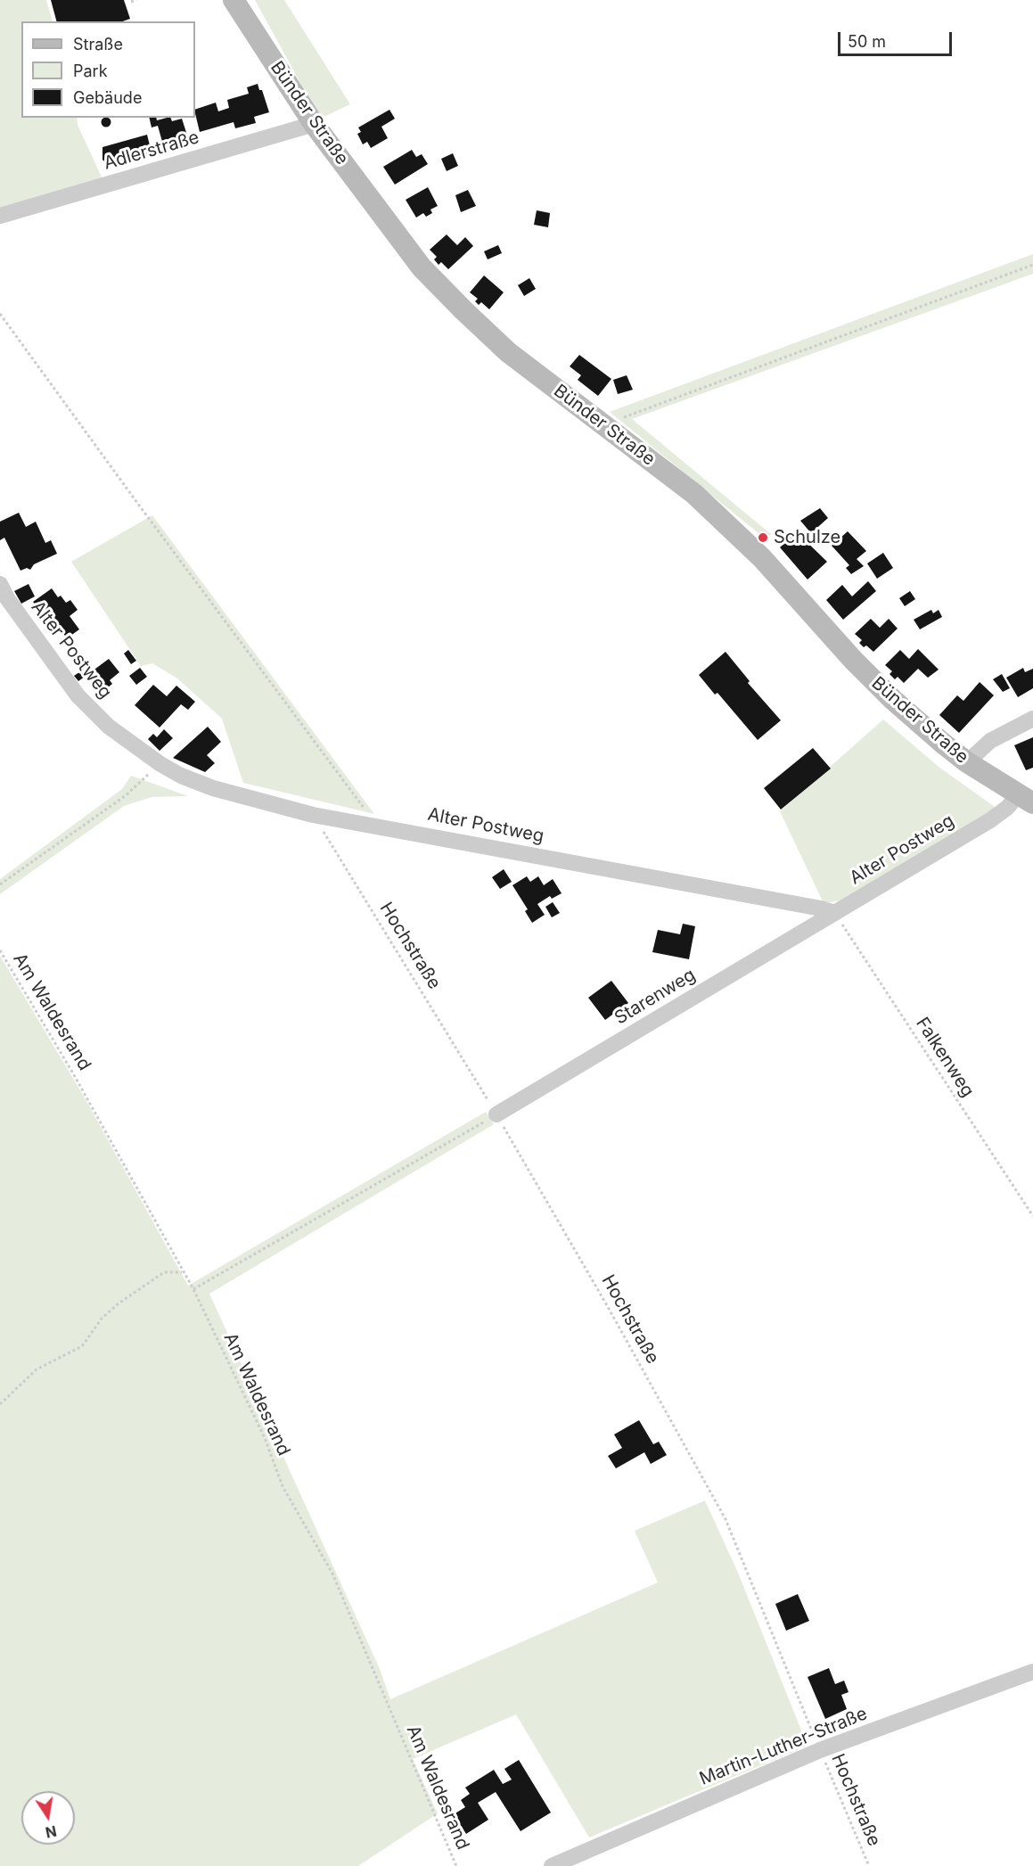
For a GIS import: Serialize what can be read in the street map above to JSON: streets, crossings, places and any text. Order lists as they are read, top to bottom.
{
  "streets": {
    "main road": ["Bünder Straße"],
    "street": [
      "Adlerstraße",
      "Alter Postweg",
      "Starenweg",
      "Martin-Luther-Straße"
    ],
    "path": ["Hochstraße", "Am Waldesrand", "Falkenweg"]
  },
  "crossings": [
    ["Bünder Straße", "Adlerstraße"],
    ["Bünder Straße", "Alter Postweg"],
    ["Alter Postweg", "Hochstraße"],
    ["Alter Postweg", "Starenweg"],
    ["Alter Postweg", "Falkenweg"],
    ["Hochstraße", "Starenweg"],
    ["Hochstraße", "Martin-Luther-Straße"],
    ["Starenweg", "Falkenweg"]
  ],
  "places": ["Schulze"],
  "legend": ["Straße", "Park", "Gebäude"],
  "scale_bar": "50 m",
  "north": "bottom"
}
